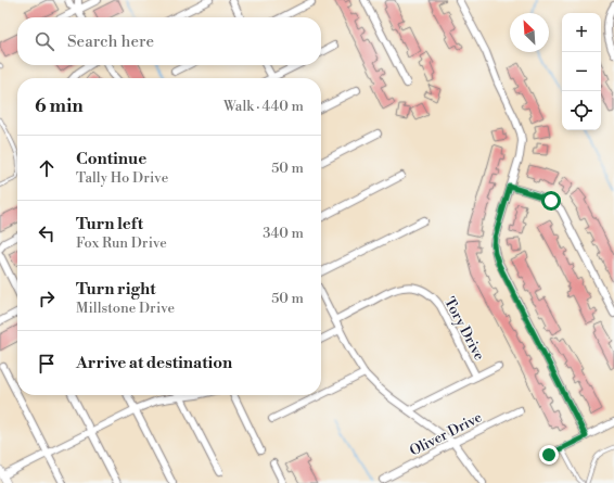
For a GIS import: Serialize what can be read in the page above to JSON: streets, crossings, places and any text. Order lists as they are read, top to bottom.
{
  "streets": {
    "street": ["Tory Drive", "Oliver Drive"]
  },
  "north": "top left",
  "page": {
    "map_buttons": ["+", "−"],
    "search": "Search here",
    "heading": ["6 min", "Walk · 440 m"],
    "list": [
      ["Continue", "Tally Ho Drive", "50 m"],
      ["Turn left", "Fox Run Drive", "340 m"],
      ["Turn right", "Millstone Drive", "50 m"],
      "Arrive at destination"
    ]
  }
}
